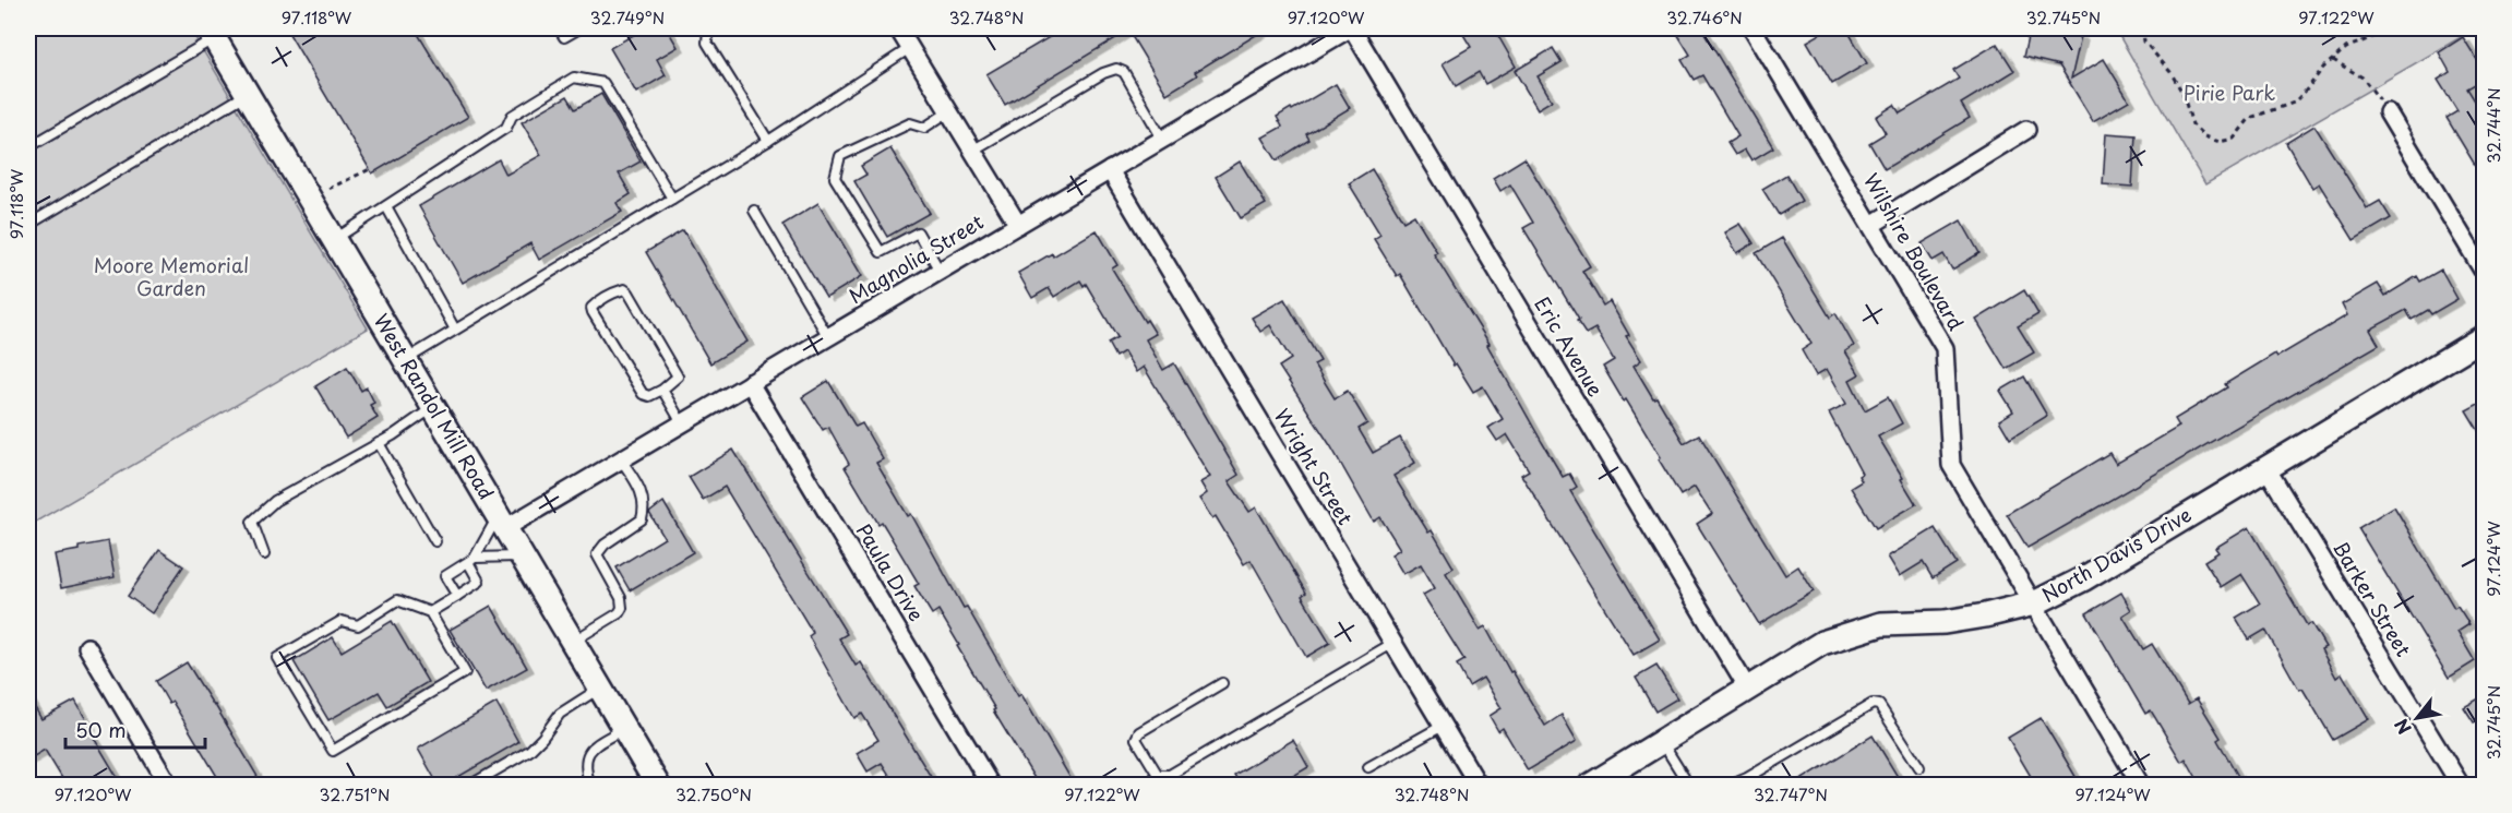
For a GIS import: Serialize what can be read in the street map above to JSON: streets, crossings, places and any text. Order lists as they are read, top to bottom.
{
  "streets": {
    "street": [
      "Wilshire Boulevard",
      "Magnolia Street",
      "Eric Avenue",
      "West Randol Mill Road",
      "Wright Street",
      "North Davis Drive",
      "Paula Drive",
      "Barker Street"
    ]
  },
  "crossings": [
    ["Wilshire Boulevard", "North Davis Drive"],
    ["Magnolia Street", "Eric Avenue"],
    ["Magnolia Street", "West Randol Mill Road"],
    ["Magnolia Street", "Wright Street"],
    ["Magnolia Street", "Paula Drive"],
    ["Eric Avenue", "North Davis Drive"],
    ["North Davis Drive", "Barker Street"]
  ],
  "parks": ["Pirie Park", "Moore Memorial Garden"],
  "scale_bar": "50 m",
  "north": "bottom left",
  "coordinates": [
    "97.118°W",
    "32.749°N",
    "32.748°N",
    "97.120°W",
    "32.746°N",
    "32.745°N",
    "97.122°W",
    "32.744°N",
    "97.124°W",
    "32.751°N",
    "32.750°N",
    "32.747°N"
  ]
}
